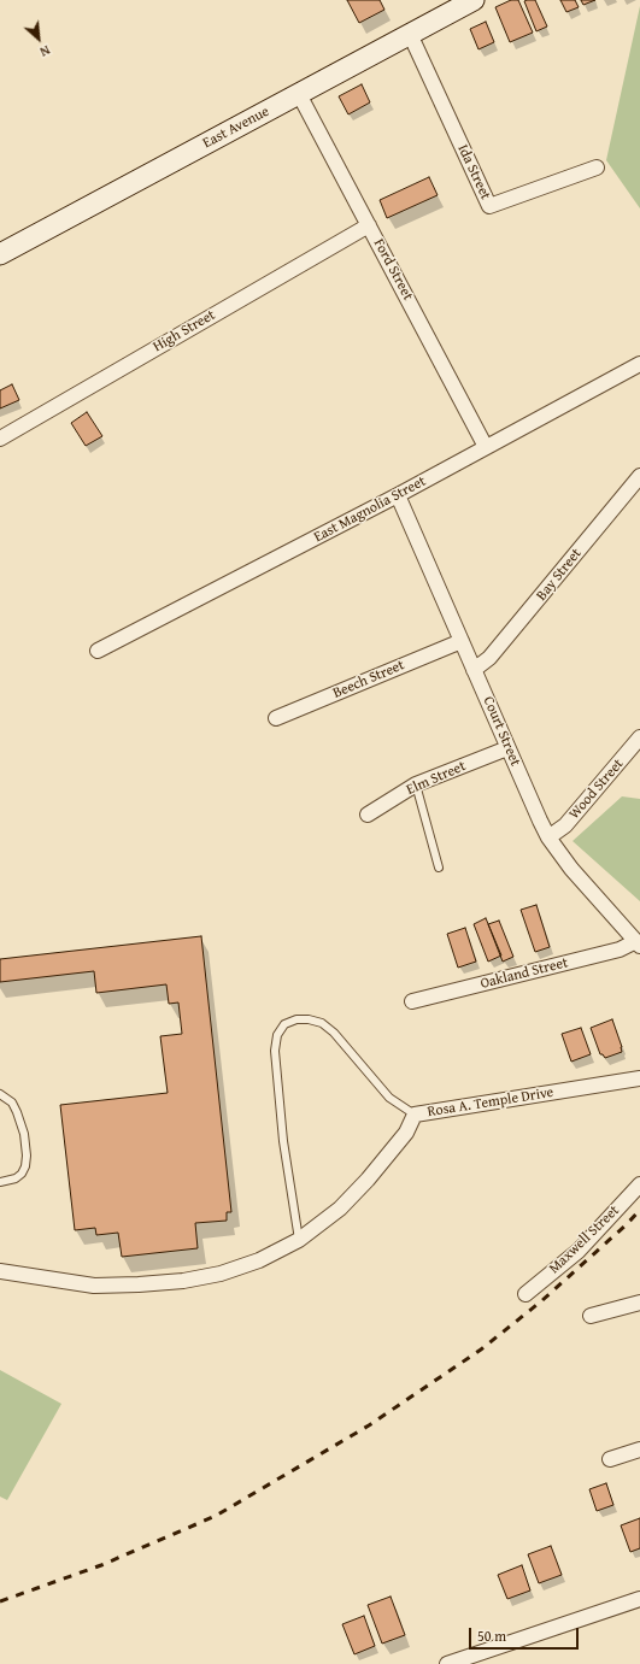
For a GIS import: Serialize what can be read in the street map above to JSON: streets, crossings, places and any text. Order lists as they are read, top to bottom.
{
  "streets": {
    "street": [
      "East Avenue",
      "Ida Street",
      "Ford Street",
      "High Street",
      "East Magnolia Street",
      "Bay Street",
      "Beech Street",
      "Court Street",
      "Elm Street",
      "Wood Street",
      "Oakland Street",
      "Rosa A. Temple Drive",
      "Maxwell Street"
    ]
  },
  "crossings": [
    ["East Avenue", "Ida Street"],
    ["East Avenue", "Ford Street"],
    ["Ford Street", "High Street"],
    ["Ford Street", "East Magnolia Street"],
    ["East Magnolia Street", "Court Street"],
    ["Bay Street", "Court Street"],
    ["Beech Street", "Court Street"],
    ["Court Street", "Elm Street"],
    ["Court Street", "Wood Street"],
    ["Court Street", "Oakland Street"]
  ],
  "scale_bar": "50 m",
  "north": "bottom right"
}
